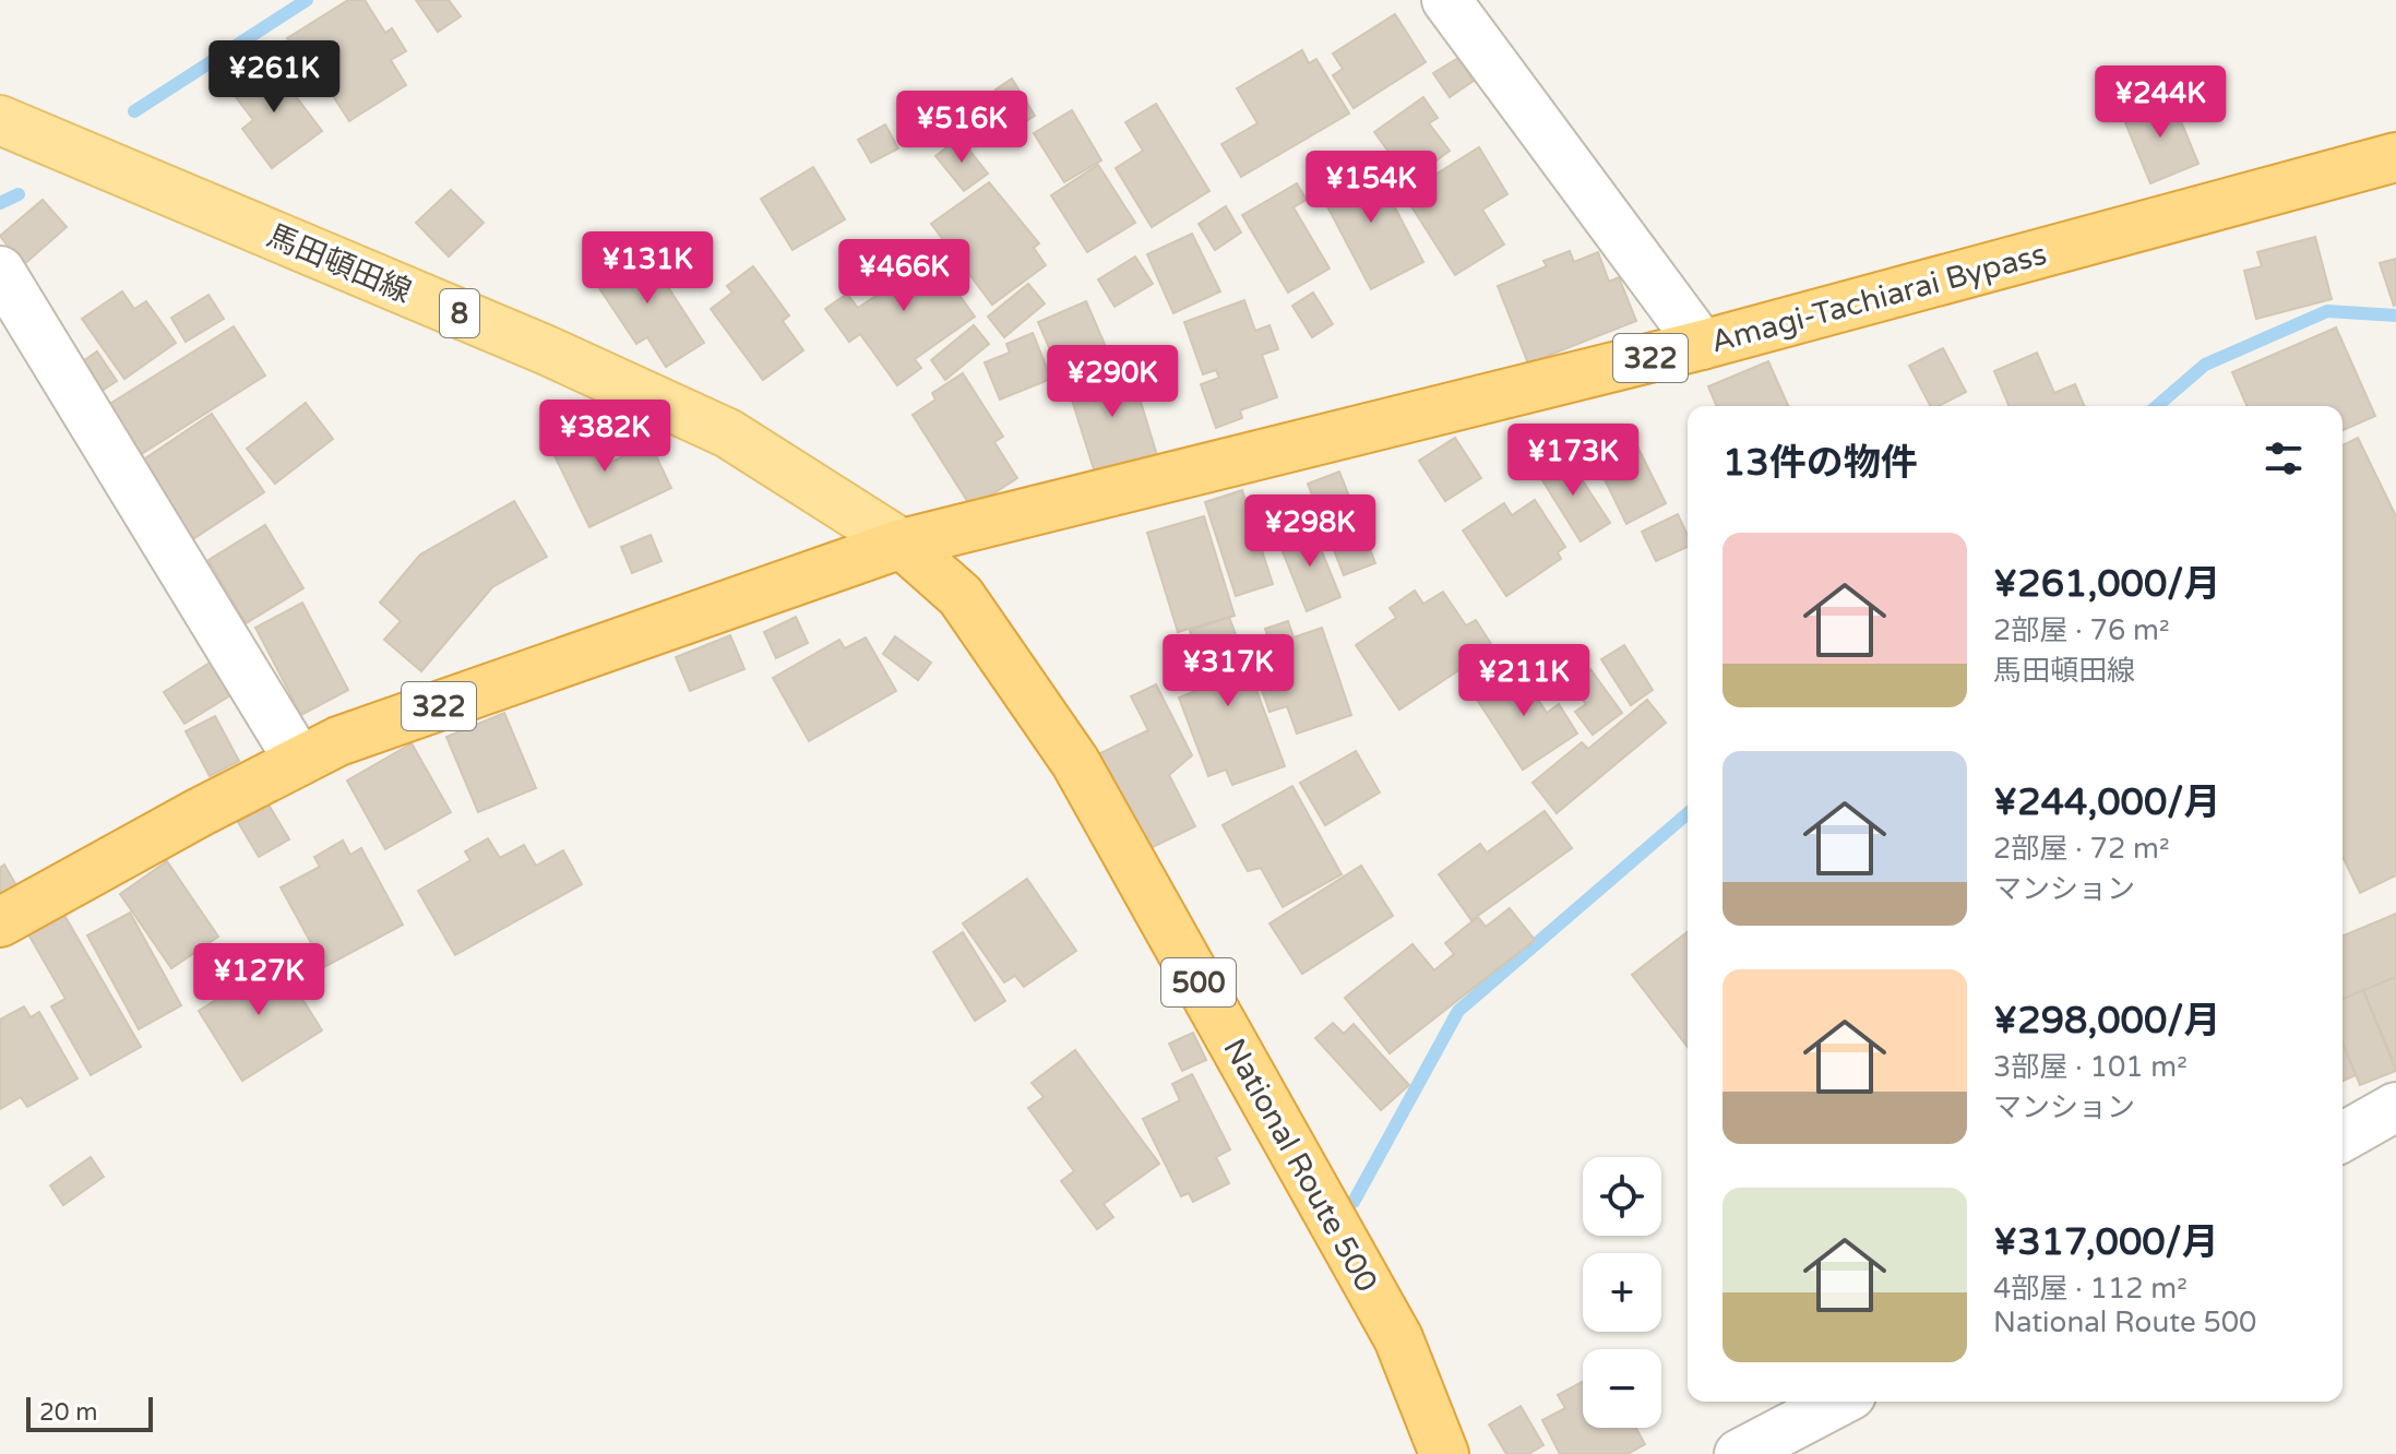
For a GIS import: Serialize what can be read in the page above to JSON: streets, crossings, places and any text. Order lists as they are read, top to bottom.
{
  "streets": {
    "highway": [
      "Amagi-Tachiarai Bypass",
      "322",
      "500",
      "National Route 500"
    ],
    "main road": ["馬田頓田線", "8"]
  },
  "crossings": [
    ["馬田頓田線", "Amagi-Tachiarai Bypass"],
    ["馬田頓田線", "322"],
    ["馬田頓田線", "National Route 500"],
    ["Amagi-Tachiarai Bypass", "322"],
    ["Amagi-Tachiarai Bypass", "National Route 500"],
    ["322", "National Route 500"]
  ],
  "scale_bar": "20 m",
  "page": {
    "price": [
      "¥261K",
      "¥244K",
      "¥516K",
      "¥154K",
      "¥131K",
      "¥466K",
      "¥290K",
      "¥382K",
      "¥173K",
      "¥298K",
      "¥317K",
      "¥211K",
      "¥127K"
    ],
    "heading": "13件の物件",
    "list": [
      {
        "name": "¥261,000/月",
        "note": "2部屋 · 76 m² · 馬田頓田線"
      },
      {
        "name": "¥244,000/月",
        "note": "2部屋 · 72 m² · マンション"
      },
      {
        "name": "¥298,000/月",
        "note": "3部屋 · 101 m² · マンション"
      },
      {
        "name": "¥317,000/月",
        "note": "4部屋 · 112 m² · National Route 500"
      }
    ],
    "map_buttons": ["+", "−"],
    "scale": "20 m"
  }
}
